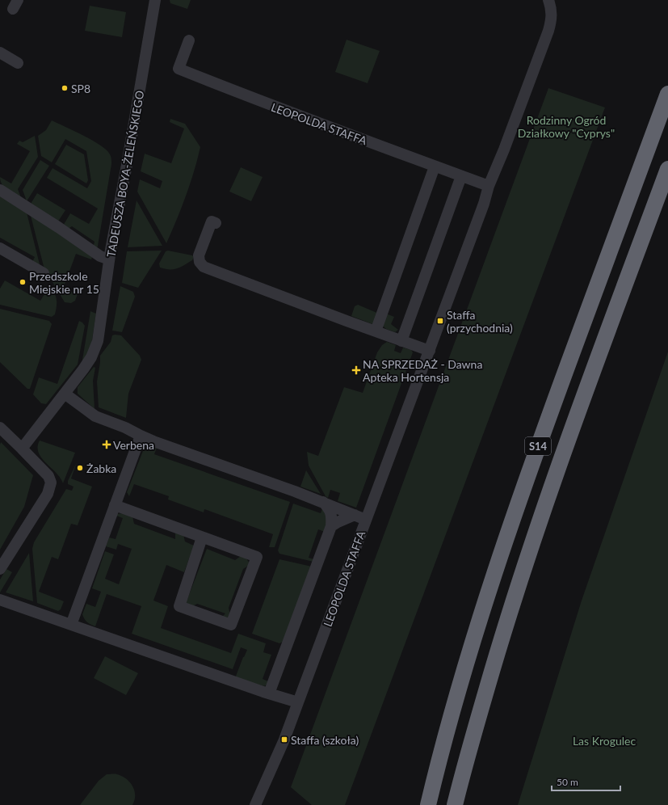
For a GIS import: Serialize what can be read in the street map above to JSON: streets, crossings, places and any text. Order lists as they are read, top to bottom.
{
  "streets": {
    "highway": ["S14"],
    "street": ["LEOPOLDA STAFFA", "TADEUSZA BOYA-ŻELEŃSKIEGO"]
  },
  "parks": ["Rodzinny Ogród Działkowy \"Cyprys\"", "Las Krogulec"],
  "places": {
    "other": ["SP8", "Przedszkole Miejskie nr 15", "Żabka"],
    "transit": ["Staffa (przychodnia)", "Staffa (szkoła)"],
    "health": ["NA SPRZEDAŻ - Dawna Apteka Hortensja", "Verbena"]
  },
  "scale_bar": "50 m"
}
